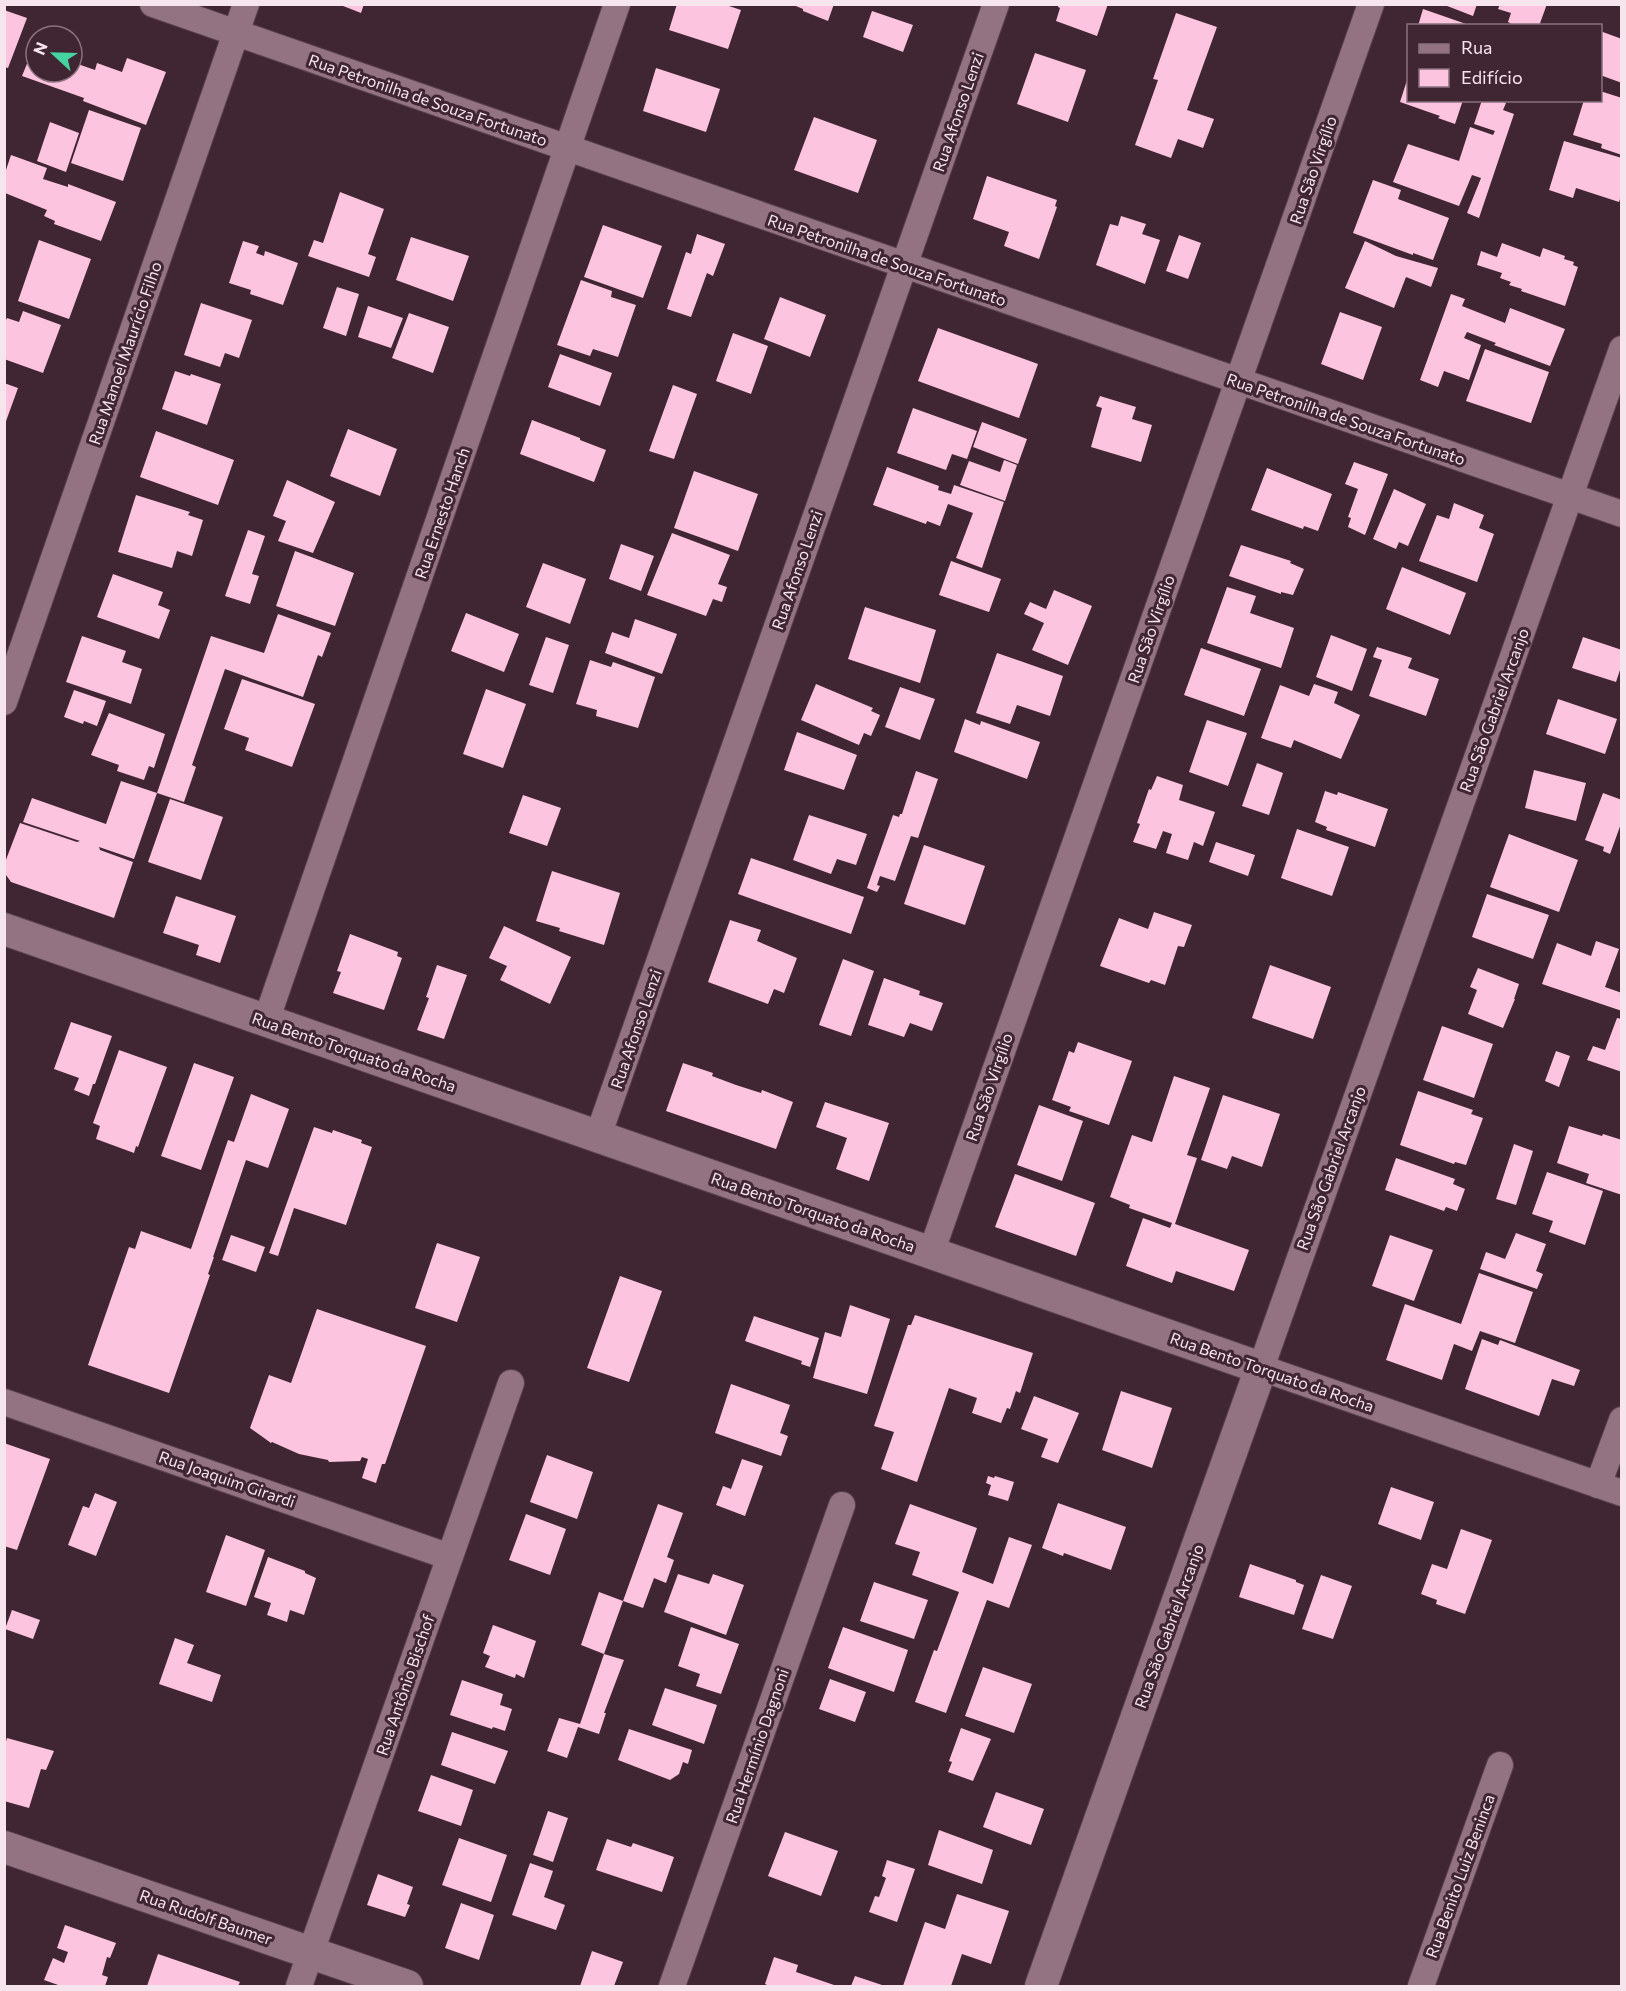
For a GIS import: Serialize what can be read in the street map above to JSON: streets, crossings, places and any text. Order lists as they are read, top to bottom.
{
  "streets": {
    "street": [
      "Rua Petronilha de Souza Fortunato",
      "Rua Afonso Lenzi",
      "Rua São Virgílio",
      "Rua Manoel Maurício Filho",
      "Rua Ernesto Hanch",
      "Rua São Gabriel Arcanjo",
      "Rua Bento Torquato da Rocha",
      "Rua Joaquim Girardi",
      "Rua Antônio Bischof",
      "Rua Hermínio Dagnoni",
      "Rua Benito Luiz Beninca",
      "Rua Rudolf Baumer"
    ]
  },
  "crossings": [
    ["Rua Petronilha de Souza Fortunato", "Rua Afonso Lenzi"],
    ["Rua Petronilha de Souza Fortunato", "Rua São Virgílio"],
    ["Rua Petronilha de Souza Fortunato", "Rua Manoel Maurício Filho"],
    ["Rua Petronilha de Souza Fortunato", "Rua Ernesto Hanch"],
    ["Rua Petronilha de Souza Fortunato", "Rua São Gabriel Arcanjo"],
    ["Rua Afonso Lenzi", "Rua Bento Torquato da Rocha"],
    ["Rua São Virgílio", "Rua Bento Torquato da Rocha"],
    ["Rua Ernesto Hanch", "Rua Bento Torquato da Rocha"],
    ["Rua São Gabriel Arcanjo", "Rua Bento Torquato da Rocha"],
    ["Rua Joaquim Girardi", "Rua Antônio Bischof"],
    ["Rua Antônio Bischof", "Rua Rudolf Baumer"]
  ],
  "legend": ["Rua", "Edifício"],
  "north": "left"
}
